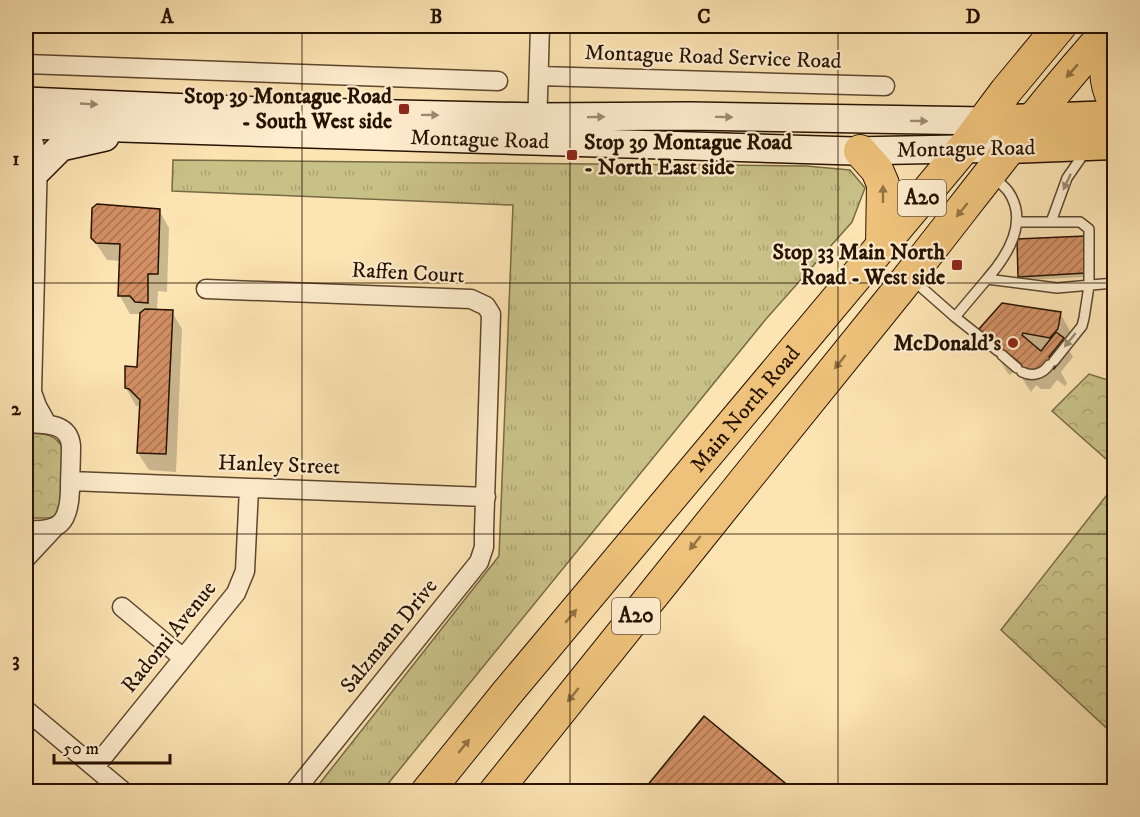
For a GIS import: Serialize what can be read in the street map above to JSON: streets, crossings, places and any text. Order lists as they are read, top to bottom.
{
  "streets": {
    "highway": ["A20", "Main North Road"],
    "main road": ["Montague Road"],
    "street": [
      "Montague Road Service Road",
      "Raffen Court",
      "Hanley Street",
      "Salzmann Drive",
      "Radomi Avenue"
    ]
  },
  "crossings": [
    ["Montague Road", "Main North Road"],
    ["Raffen Court", "Hanley Street"],
    ["Raffen Court", "Salzmann Drive"],
    ["Hanley Street", "Salzmann Drive"],
    ["Hanley Street", "Radomi Avenue"]
  ],
  "places": {
    "transit": ["Stop 39 Montague Road - South West side", "Stop 39 Montague Road - North East side", "Stop 33 Main North Road - West side"],
    "other": ["McDonald's"]
  },
  "scale_bar": "50 m",
  "grid": {
    "columns": [
      "A",
      "B",
      "C",
      "D"
    ],
    "rows": ["1", "2", "3"]
  }
}
